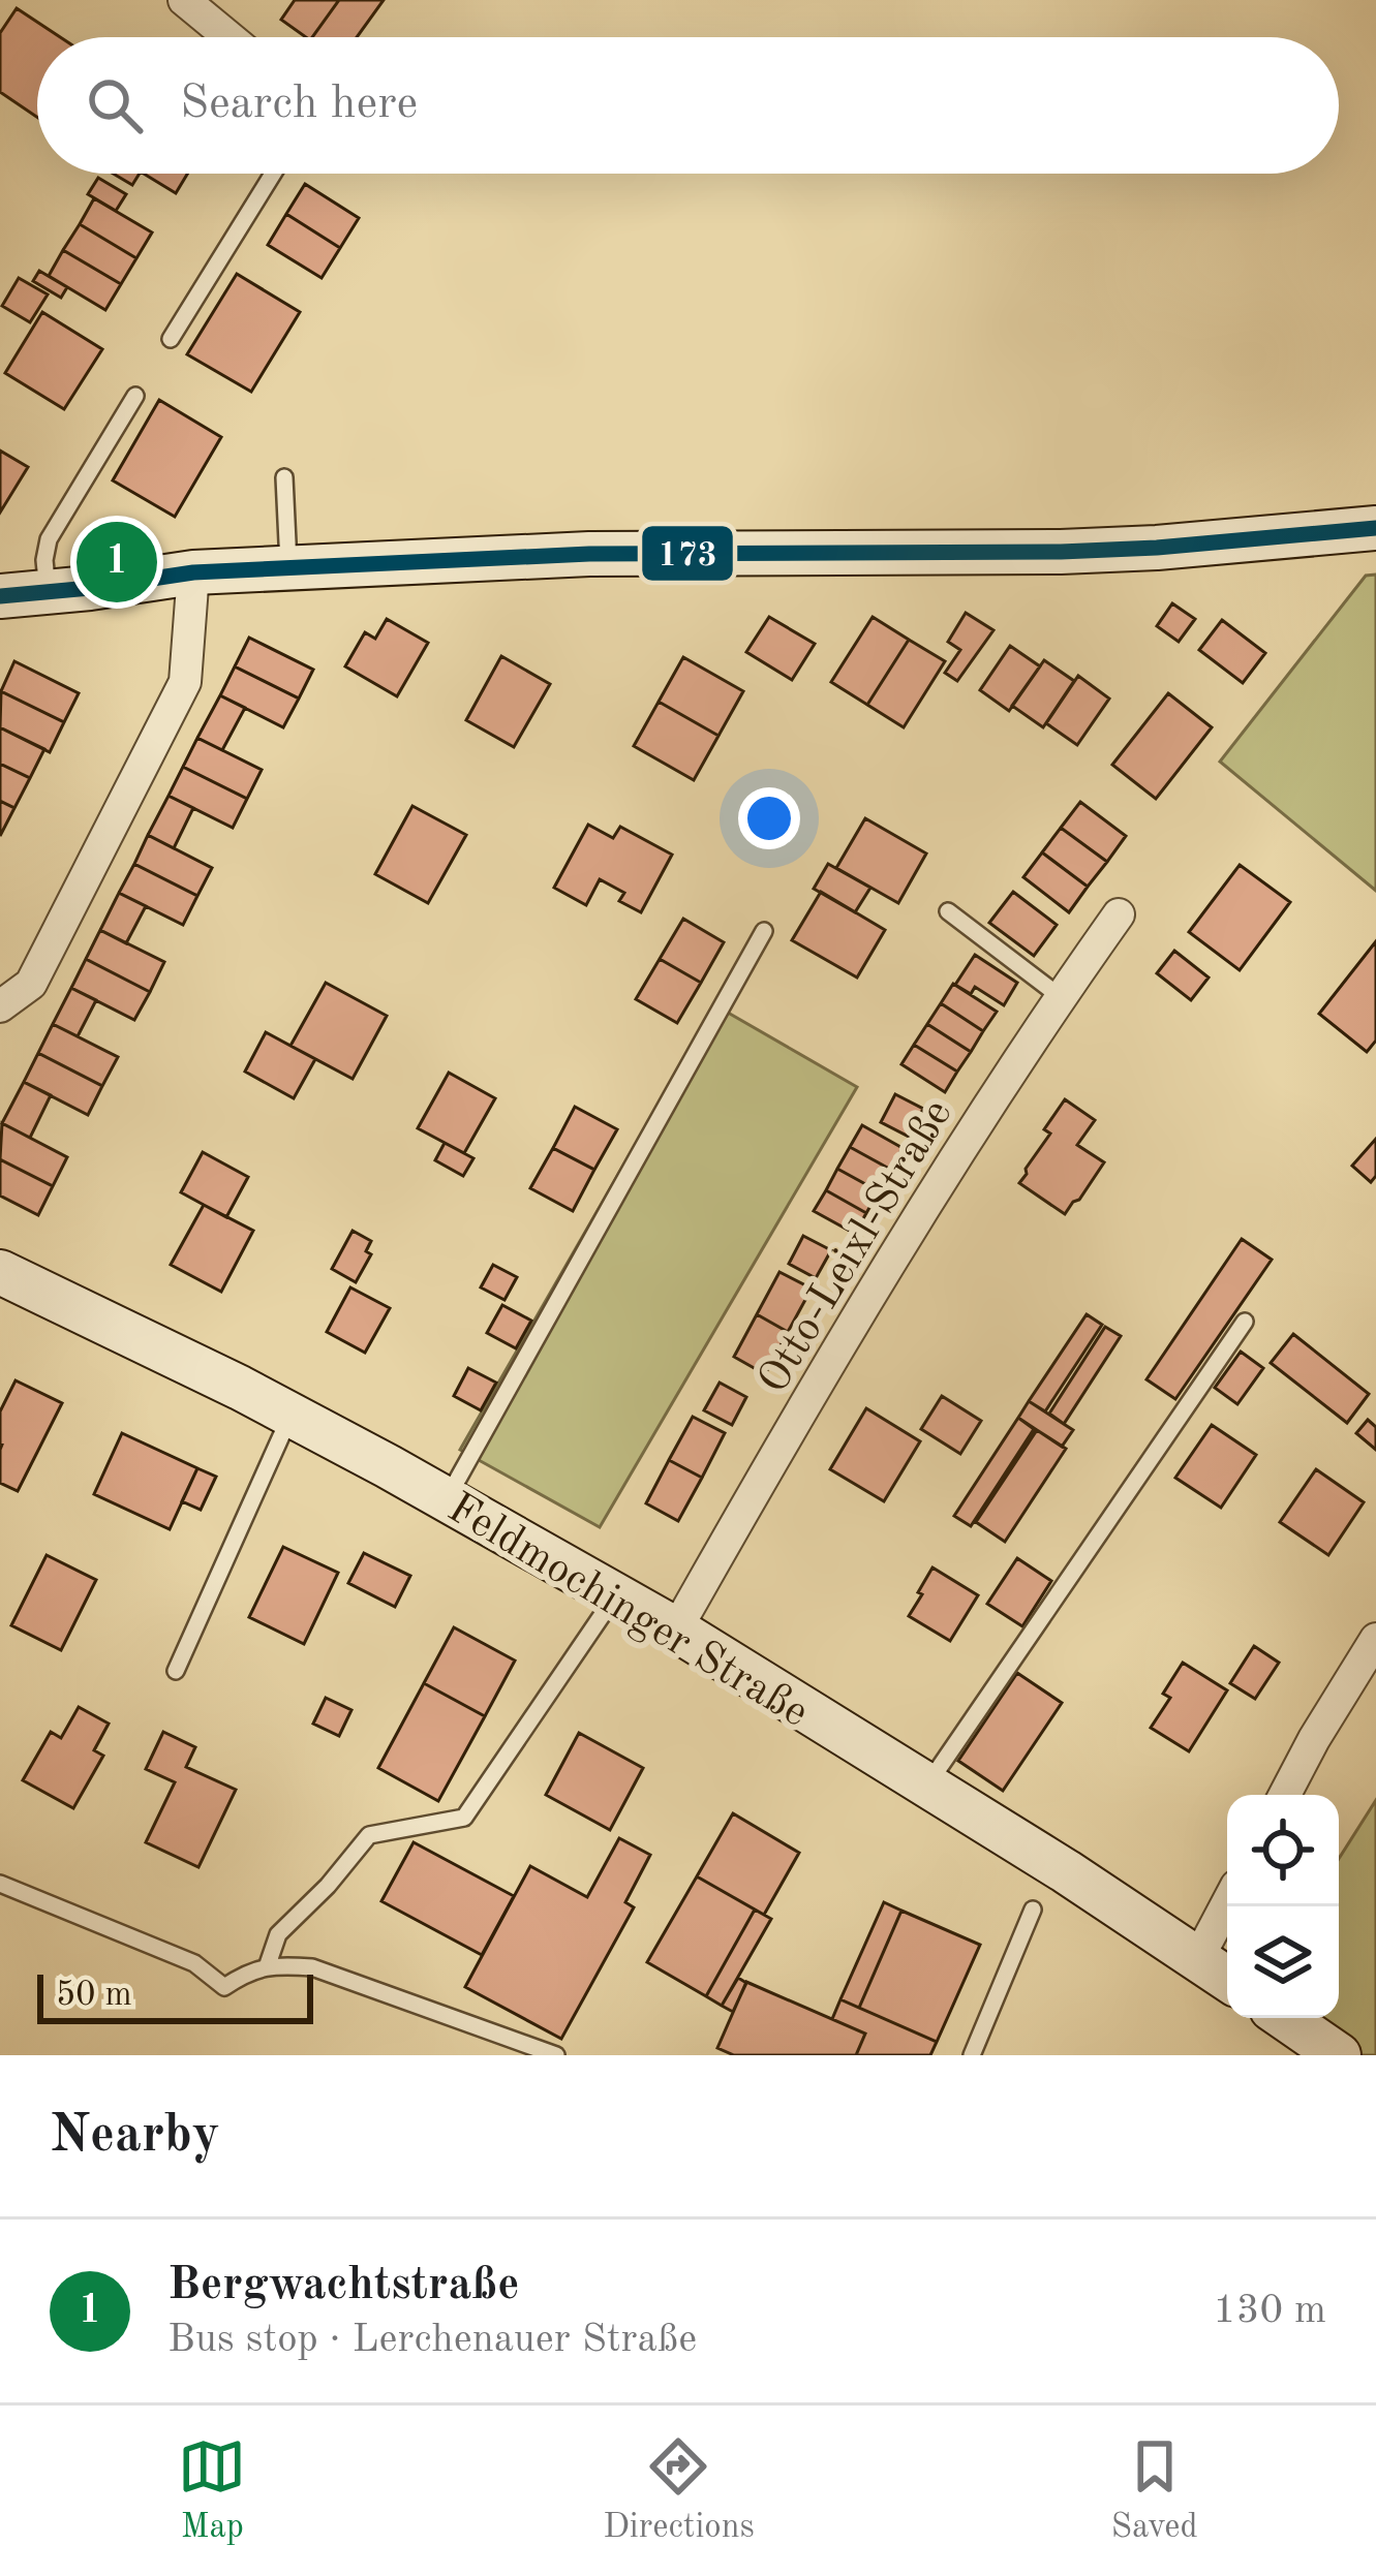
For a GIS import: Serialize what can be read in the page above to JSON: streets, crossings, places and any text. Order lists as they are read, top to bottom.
{
  "streets": {
    "main road": ["Feldmochinger Straße"],
    "street": ["Otto-Leixl-Straße"]
  },
  "crossings": [
    ["Otto-Leixl-Straße", "Feldmochinger Straße"]
  ],
  "lines": ["transit line 173"],
  "scale_bar": "50 m",
  "page": {
    "search": "Search here",
    "pins": "1",
    "scale": "50 m",
    "heading": "Nearby",
    "list": [
      {
        "mark": "1",
        "name": "Bergwachtstraße",
        "note": "Bus stop · Lerchenauer Straße",
        "value": "130 m"
      }
    ],
    "nav": ["Map", "Directions", "Saved"]
  }
}
